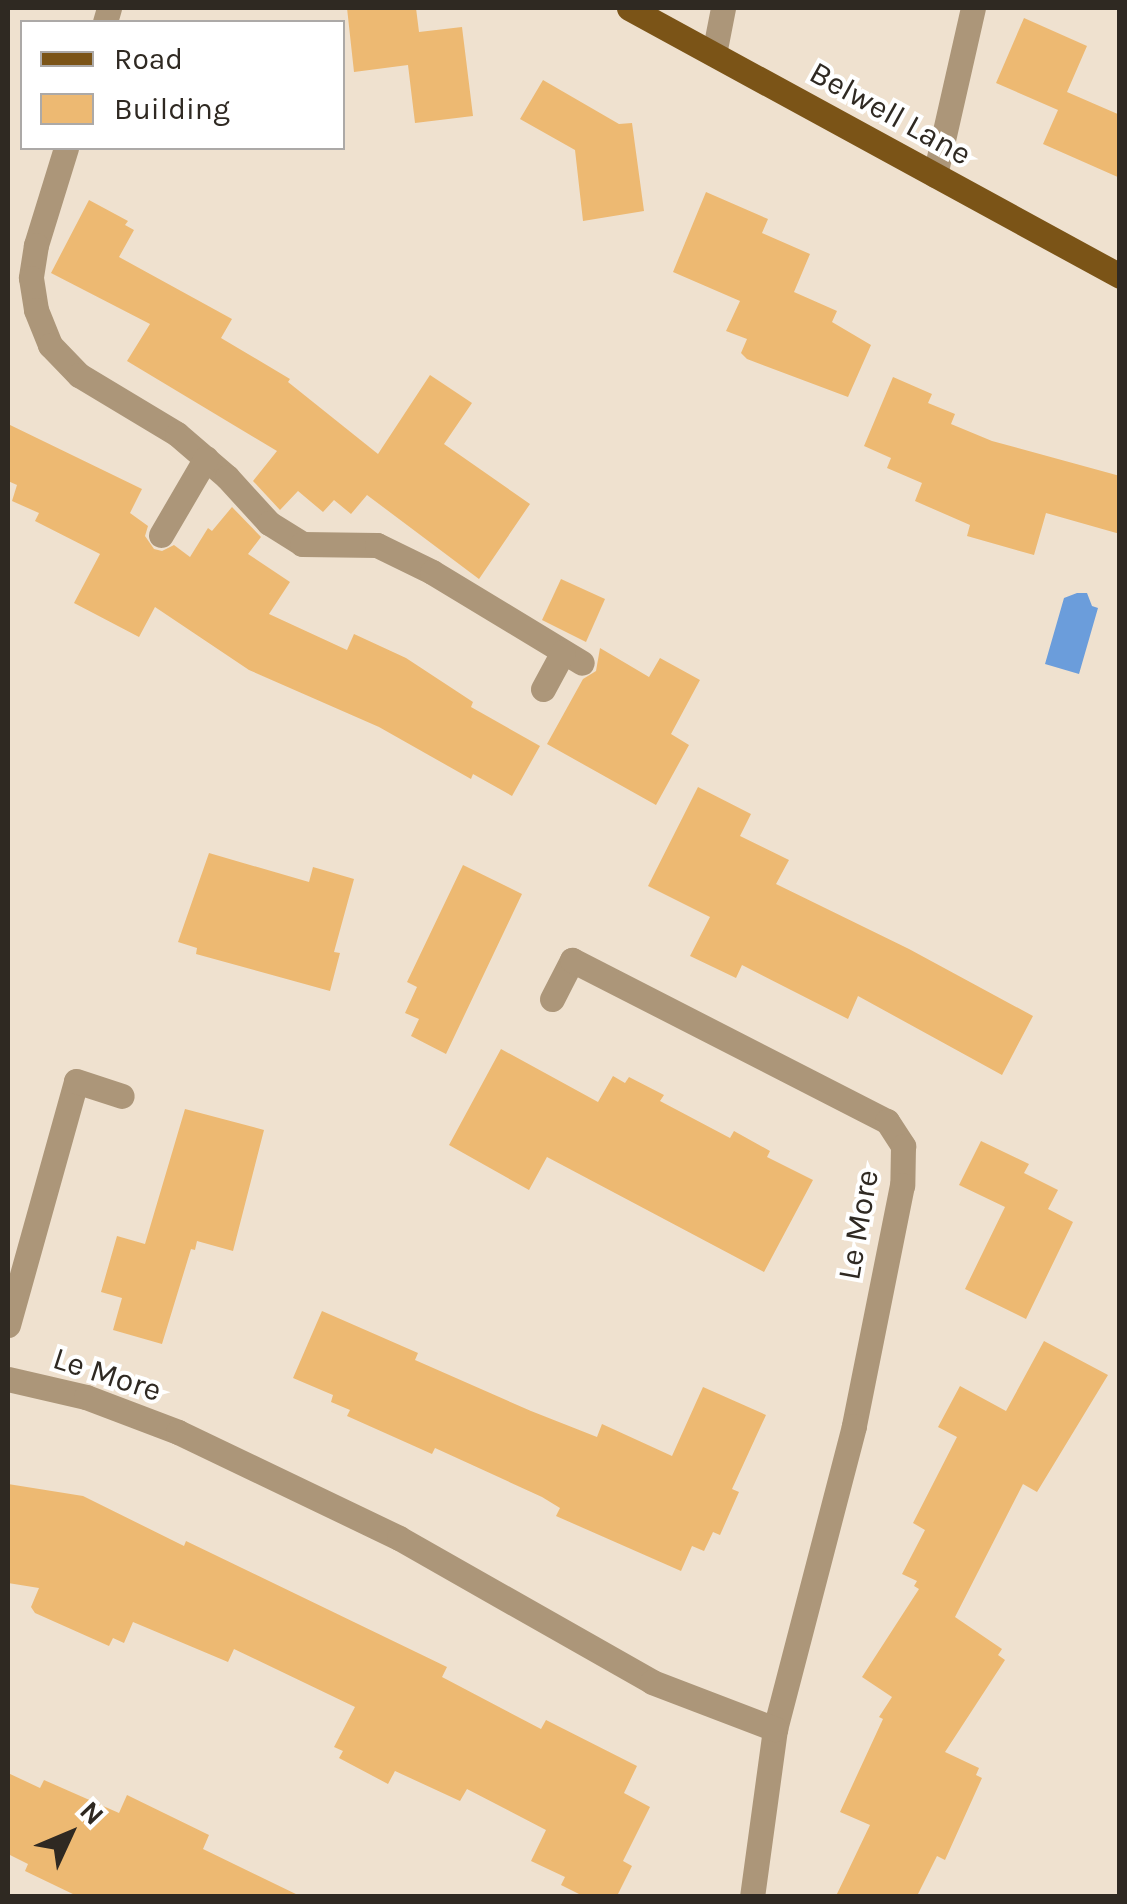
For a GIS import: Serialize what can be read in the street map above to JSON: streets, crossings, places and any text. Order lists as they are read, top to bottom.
{
  "streets": {
    "main road": ["Belwell Lane"],
    "street": ["Le More"]
  },
  "legend": ["Road", "Building"],
  "north": "top right"
}
